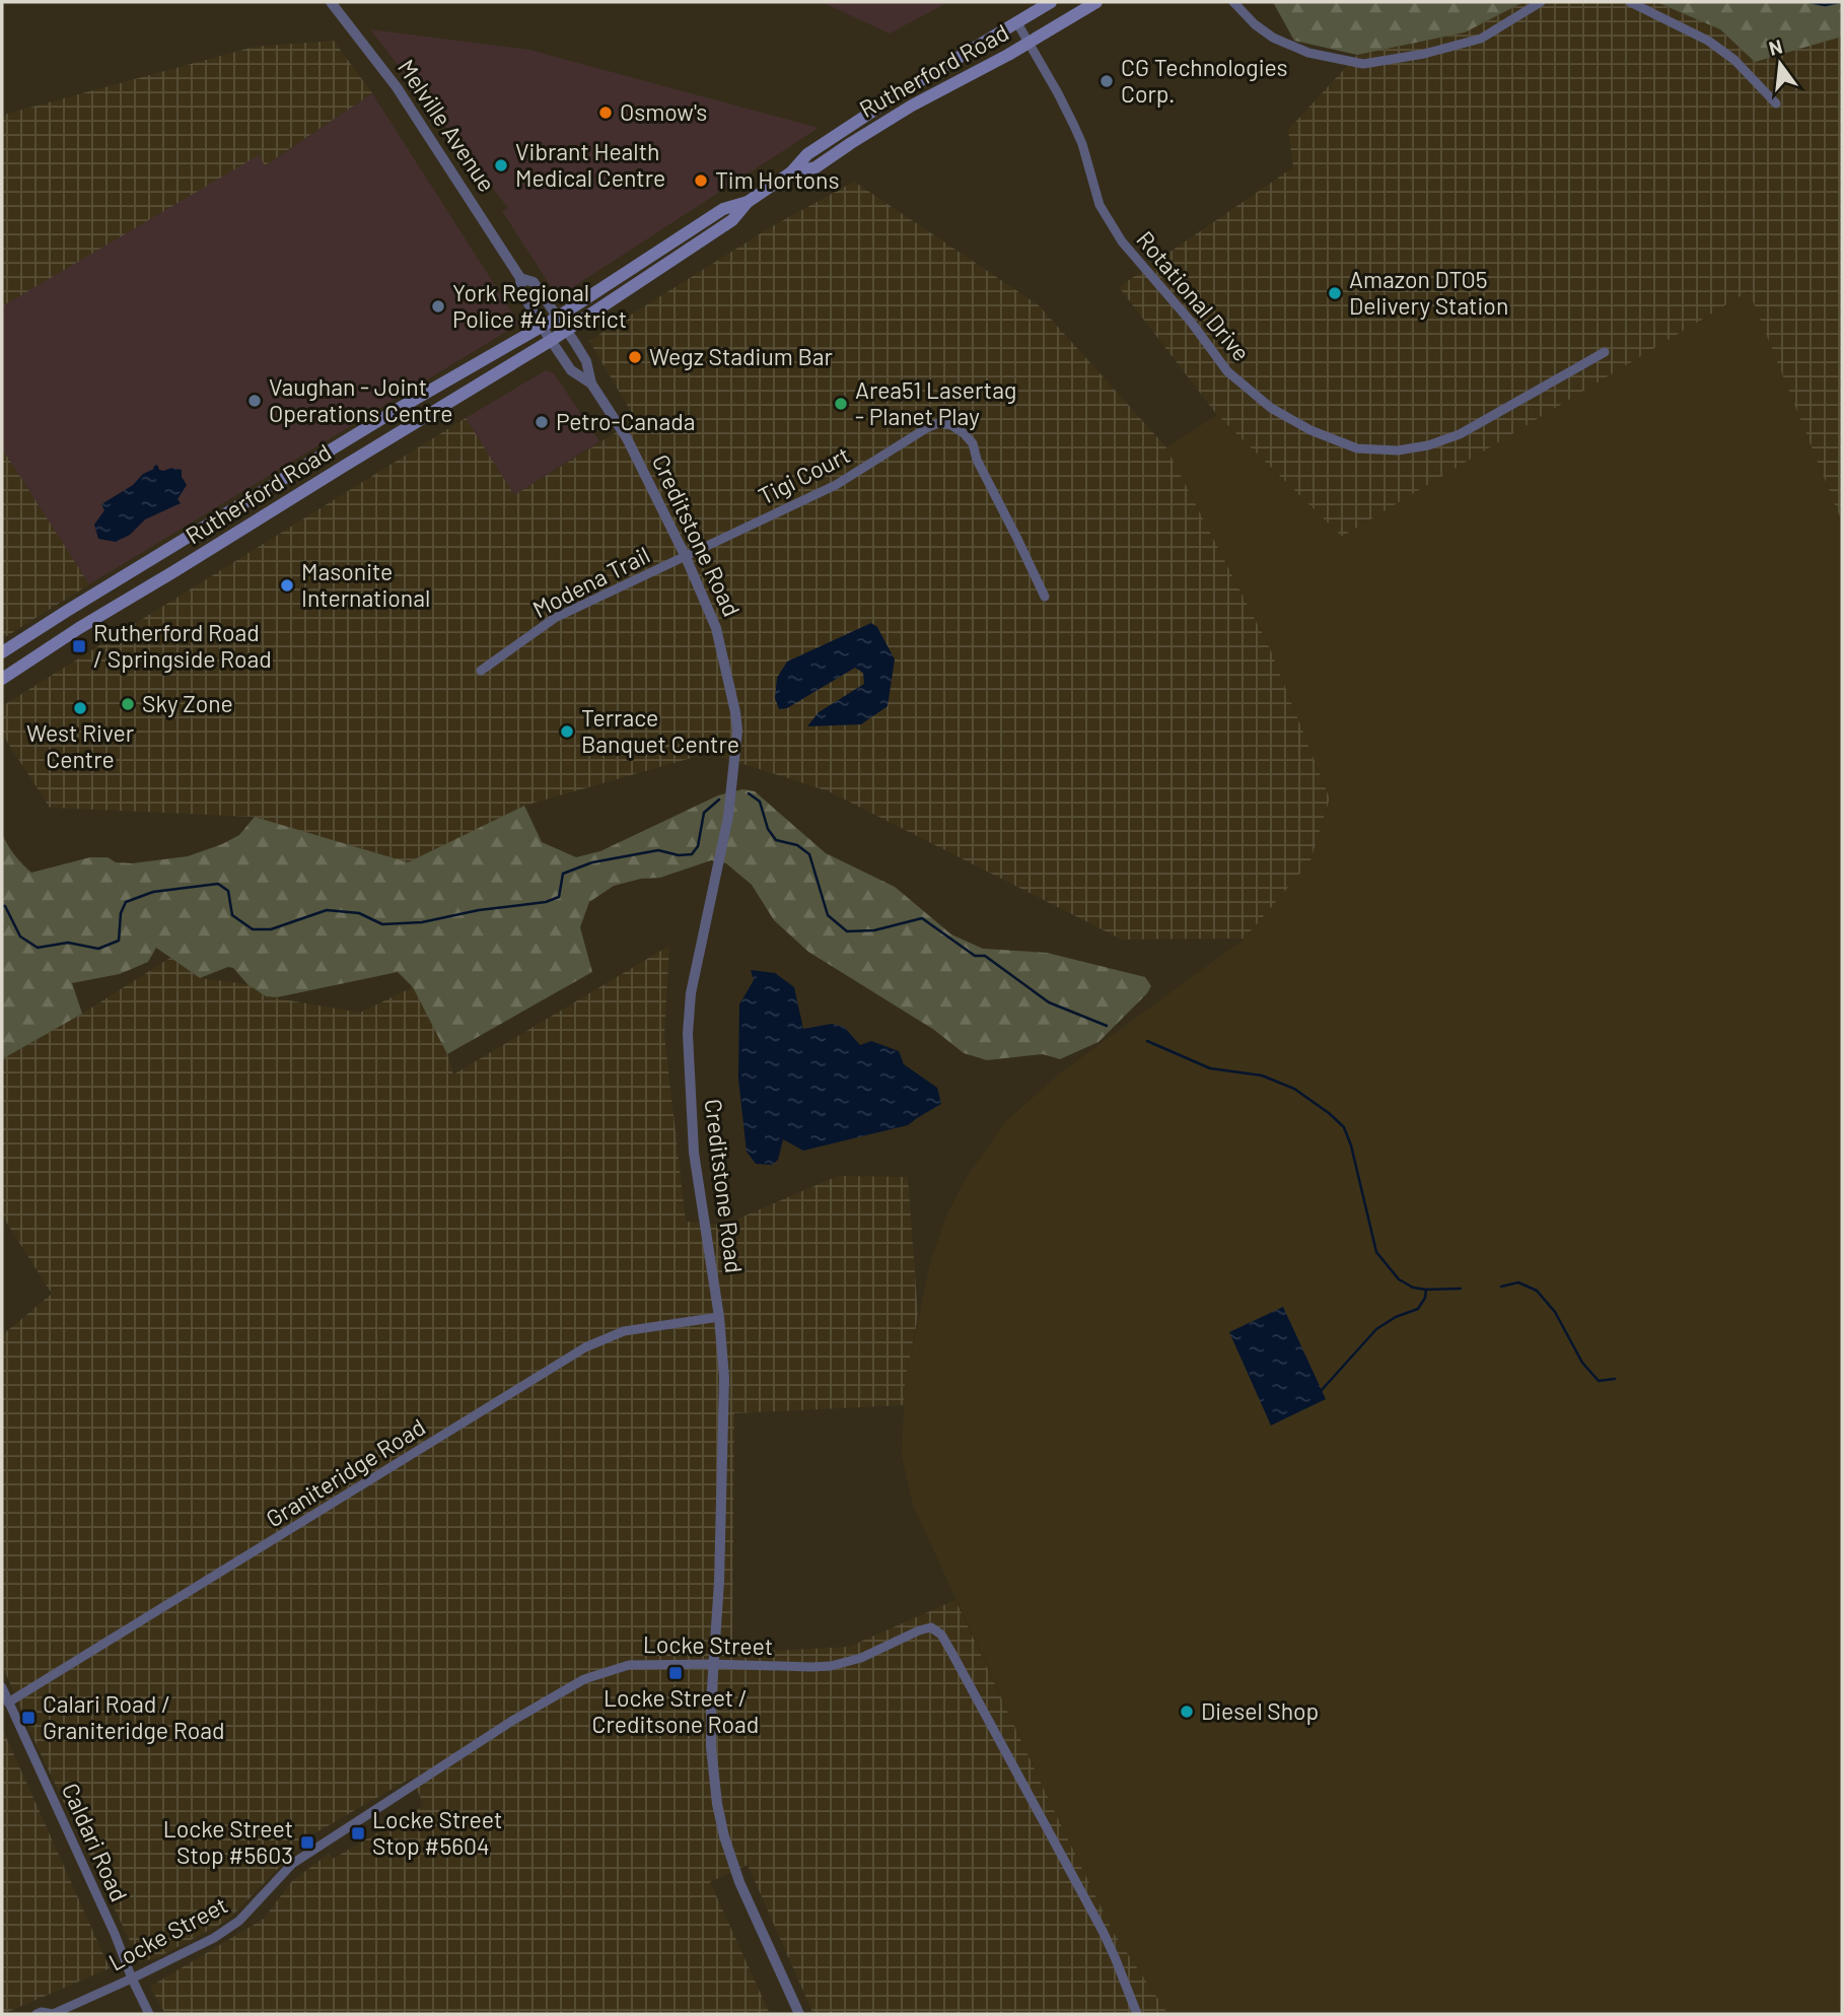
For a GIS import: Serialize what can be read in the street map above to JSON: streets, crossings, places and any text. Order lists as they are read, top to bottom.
{
  "streets": {
    "main road": ["Rutherford Road"],
    "street": [
      "Melville Avenue",
      "Rotational Drive",
      "Tigi Court",
      "Creditstone Road",
      "Modena Trail",
      "Graniteridge Road",
      "Locke Street",
      "Caldari Road"
    ]
  },
  "crossings": [
    ["Rutherford Road", "Melville Avenue"],
    ["Rutherford Road", "Rotational Drive"],
    ["Rutherford Road", "Creditstone Road"],
    ["Melville Avenue", "Creditstone Road"],
    ["Tigi Court", "Creditstone Road"],
    ["Tigi Court", "Modena Trail"],
    ["Creditstone Road", "Modena Trail"],
    ["Creditstone Road", "Graniteridge Road"],
    ["Creditstone Road", "Locke Street"],
    ["Graniteridge Road", "Caldari Road"],
    ["Locke Street", "Caldari Road"]
  ],
  "places": {
    "other": [
      "CG Technologies Corp.",
      "Osmow's",
      "Vibrant Health Medical Centre",
      "Tim Hortons",
      "Amazon DTO5 Delivery Station",
      "York Regional Police #4 District",
      "Wegz Stadium Bar",
      "Vaughan - Joint Operations Centre",
      "Area51 Lasertag - Planet Play",
      "Petro-Canada",
      "Masonite International",
      "Sky Zone",
      "West River Centre",
      "Terrace Banquet Centre",
      "Diesel Shop"
    ],
    "transit": [
      "Rutherford Road / Springside Road",
      "Locke Street / Creditsone Road",
      "Calari Road / Graniteridge Road",
      "Locke Street Stop #5604",
      "Locke Street Stop #5603"
    ]
  },
  "north": "top"
}
